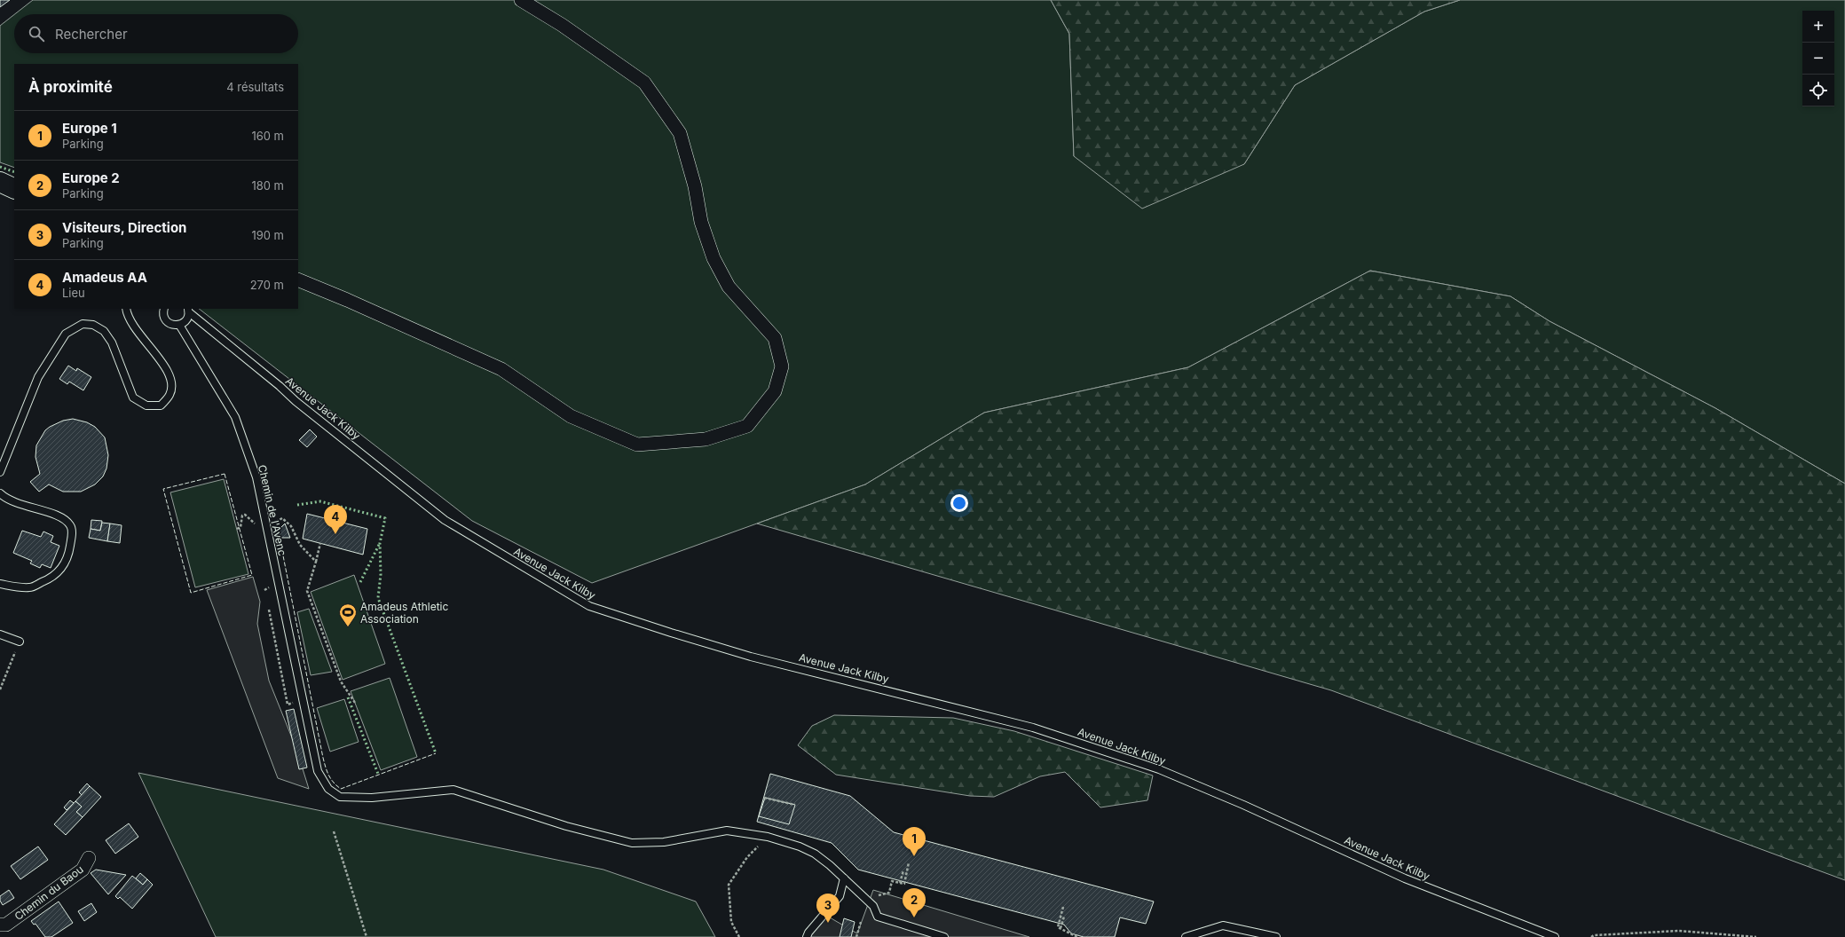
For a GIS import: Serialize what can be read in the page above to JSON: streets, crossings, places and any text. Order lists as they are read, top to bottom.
{
  "streets": {
    "street": ["Chemin du Baou"],
    "lane": ["Avenue Jack Kilby", "Chemin de l'Avenc"]
  },
  "crossings": [
    ["Avenue Jack Kilby", "Chemin de l'Avenc"]
  ],
  "places": {
    "sports": ["Amadeus Athletic Association"]
  },
  "page": {
    "map_buttons": ["+", "−"],
    "search": "Rechercher",
    "heading": ["À proximité", "4 résultats"],
    "list": [
      {
        "mark": "1",
        "name": "Europe 1",
        "note": "Parking",
        "value": "160 m"
      },
      {
        "mark": "2",
        "name": "Europe 2",
        "note": "Parking",
        "value": "180 m"
      },
      {
        "mark": "3",
        "name": "Visiteurs, Direction",
        "note": "Parking",
        "value": "190 m"
      },
      {
        "mark": "4",
        "name": "Amadeus AA",
        "note": "Lieu",
        "value": "270 m"
      }
    ],
    "pins": [
      "4",
      "1",
      "2",
      "3"
    ]
  }
}
